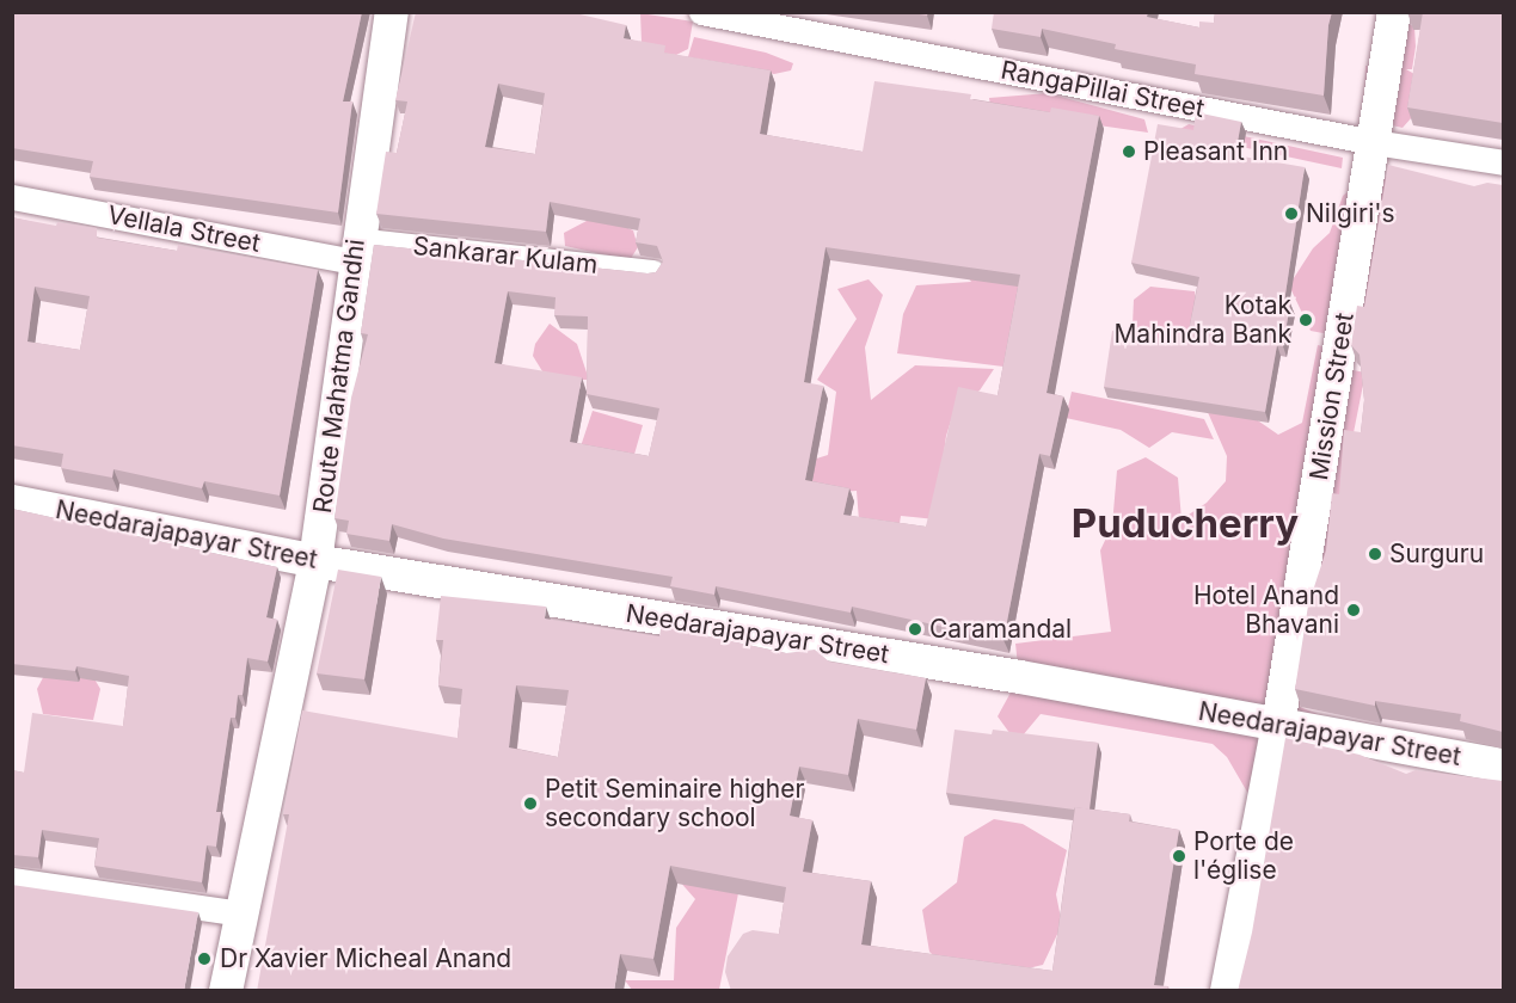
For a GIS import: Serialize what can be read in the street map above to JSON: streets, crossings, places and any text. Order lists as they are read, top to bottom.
{
  "streets": {
    "street": [
      "RangaPillai Street",
      "Vellala Street",
      "Sankarar Kulam",
      "Route Mahatma Gandhi",
      "Mission Street",
      "Needarajapayar Street"
    ]
  },
  "crossings": [
    ["RangaPillai Street", "Mission Street"],
    ["Vellala Street", "Sankarar Kulam"],
    ["Vellala Street", "Route Mahatma Gandhi"],
    ["Sankarar Kulam", "Route Mahatma Gandhi"],
    ["Route Mahatma Gandhi", "Needarajapayar Street"],
    ["Mission Street", "Needarajapayar Street"]
  ],
  "districts": ["Puducherry"],
  "places": [
    "Pleasant Inn",
    "Nilgiri's",
    "Kotak Mahindra Bank",
    "Surguru",
    "Hotel Anand Bhavani",
    "Caramandal",
    "Petit Seminaire higher secondary school",
    "Porte de l'église",
    "Dr Xavier Micheal Anand"
  ]
}
